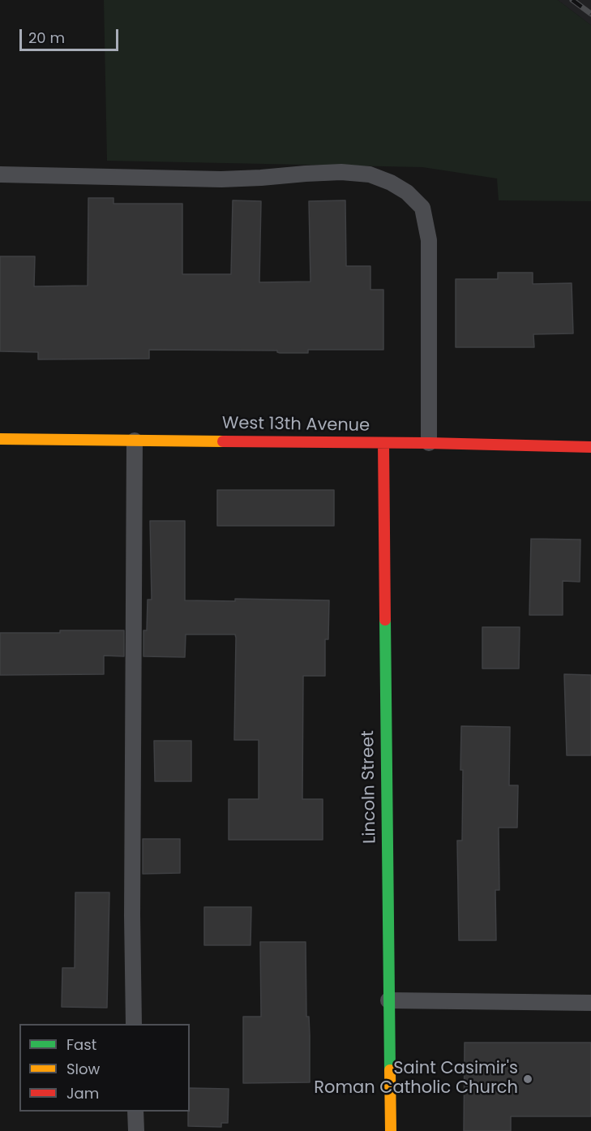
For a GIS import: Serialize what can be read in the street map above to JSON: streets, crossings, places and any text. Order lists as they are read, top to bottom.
{
  "streets": {
    "street": ["West 13th Avenue", "Lincoln Street"]
  },
  "crossings": [
    ["West 13th Avenue", "Lincoln Street"]
  ],
  "places": ["Saint Casimir's Roman Catholic Church"],
  "legend": ["Fast", "Slow", "Jam"],
  "scale_bar": "20 m"
}
